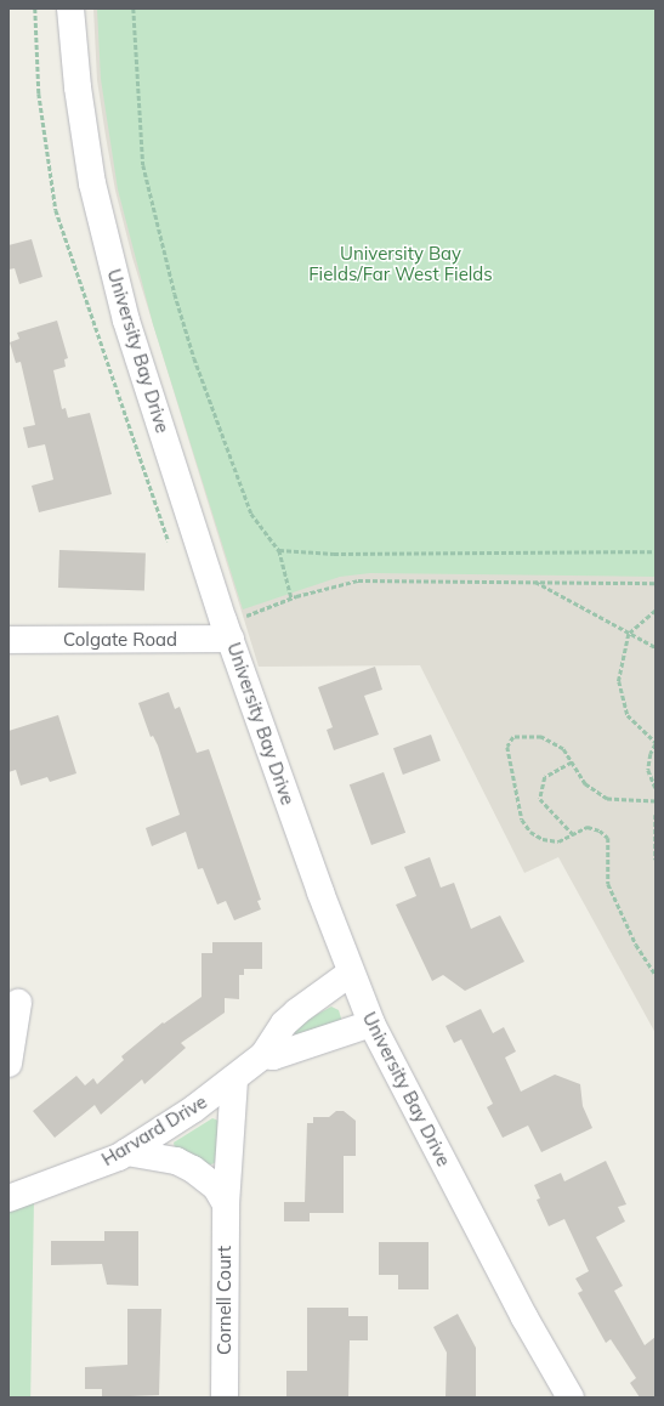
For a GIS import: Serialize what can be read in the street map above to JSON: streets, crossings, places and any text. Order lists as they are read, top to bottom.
{
  "streets": {
    "street": [
      "University Bay Drive",
      "Colgate Road",
      "Harvard Drive",
      "Cornell Court"
    ]
  },
  "crossings": [
    ["University Bay Drive", "Colgate Road"],
    ["University Bay Drive", "Harvard Drive"],
    ["Harvard Drive", "Cornell Court"]
  ],
  "parks": ["University Bay Fields/Far West Fields"]
}
